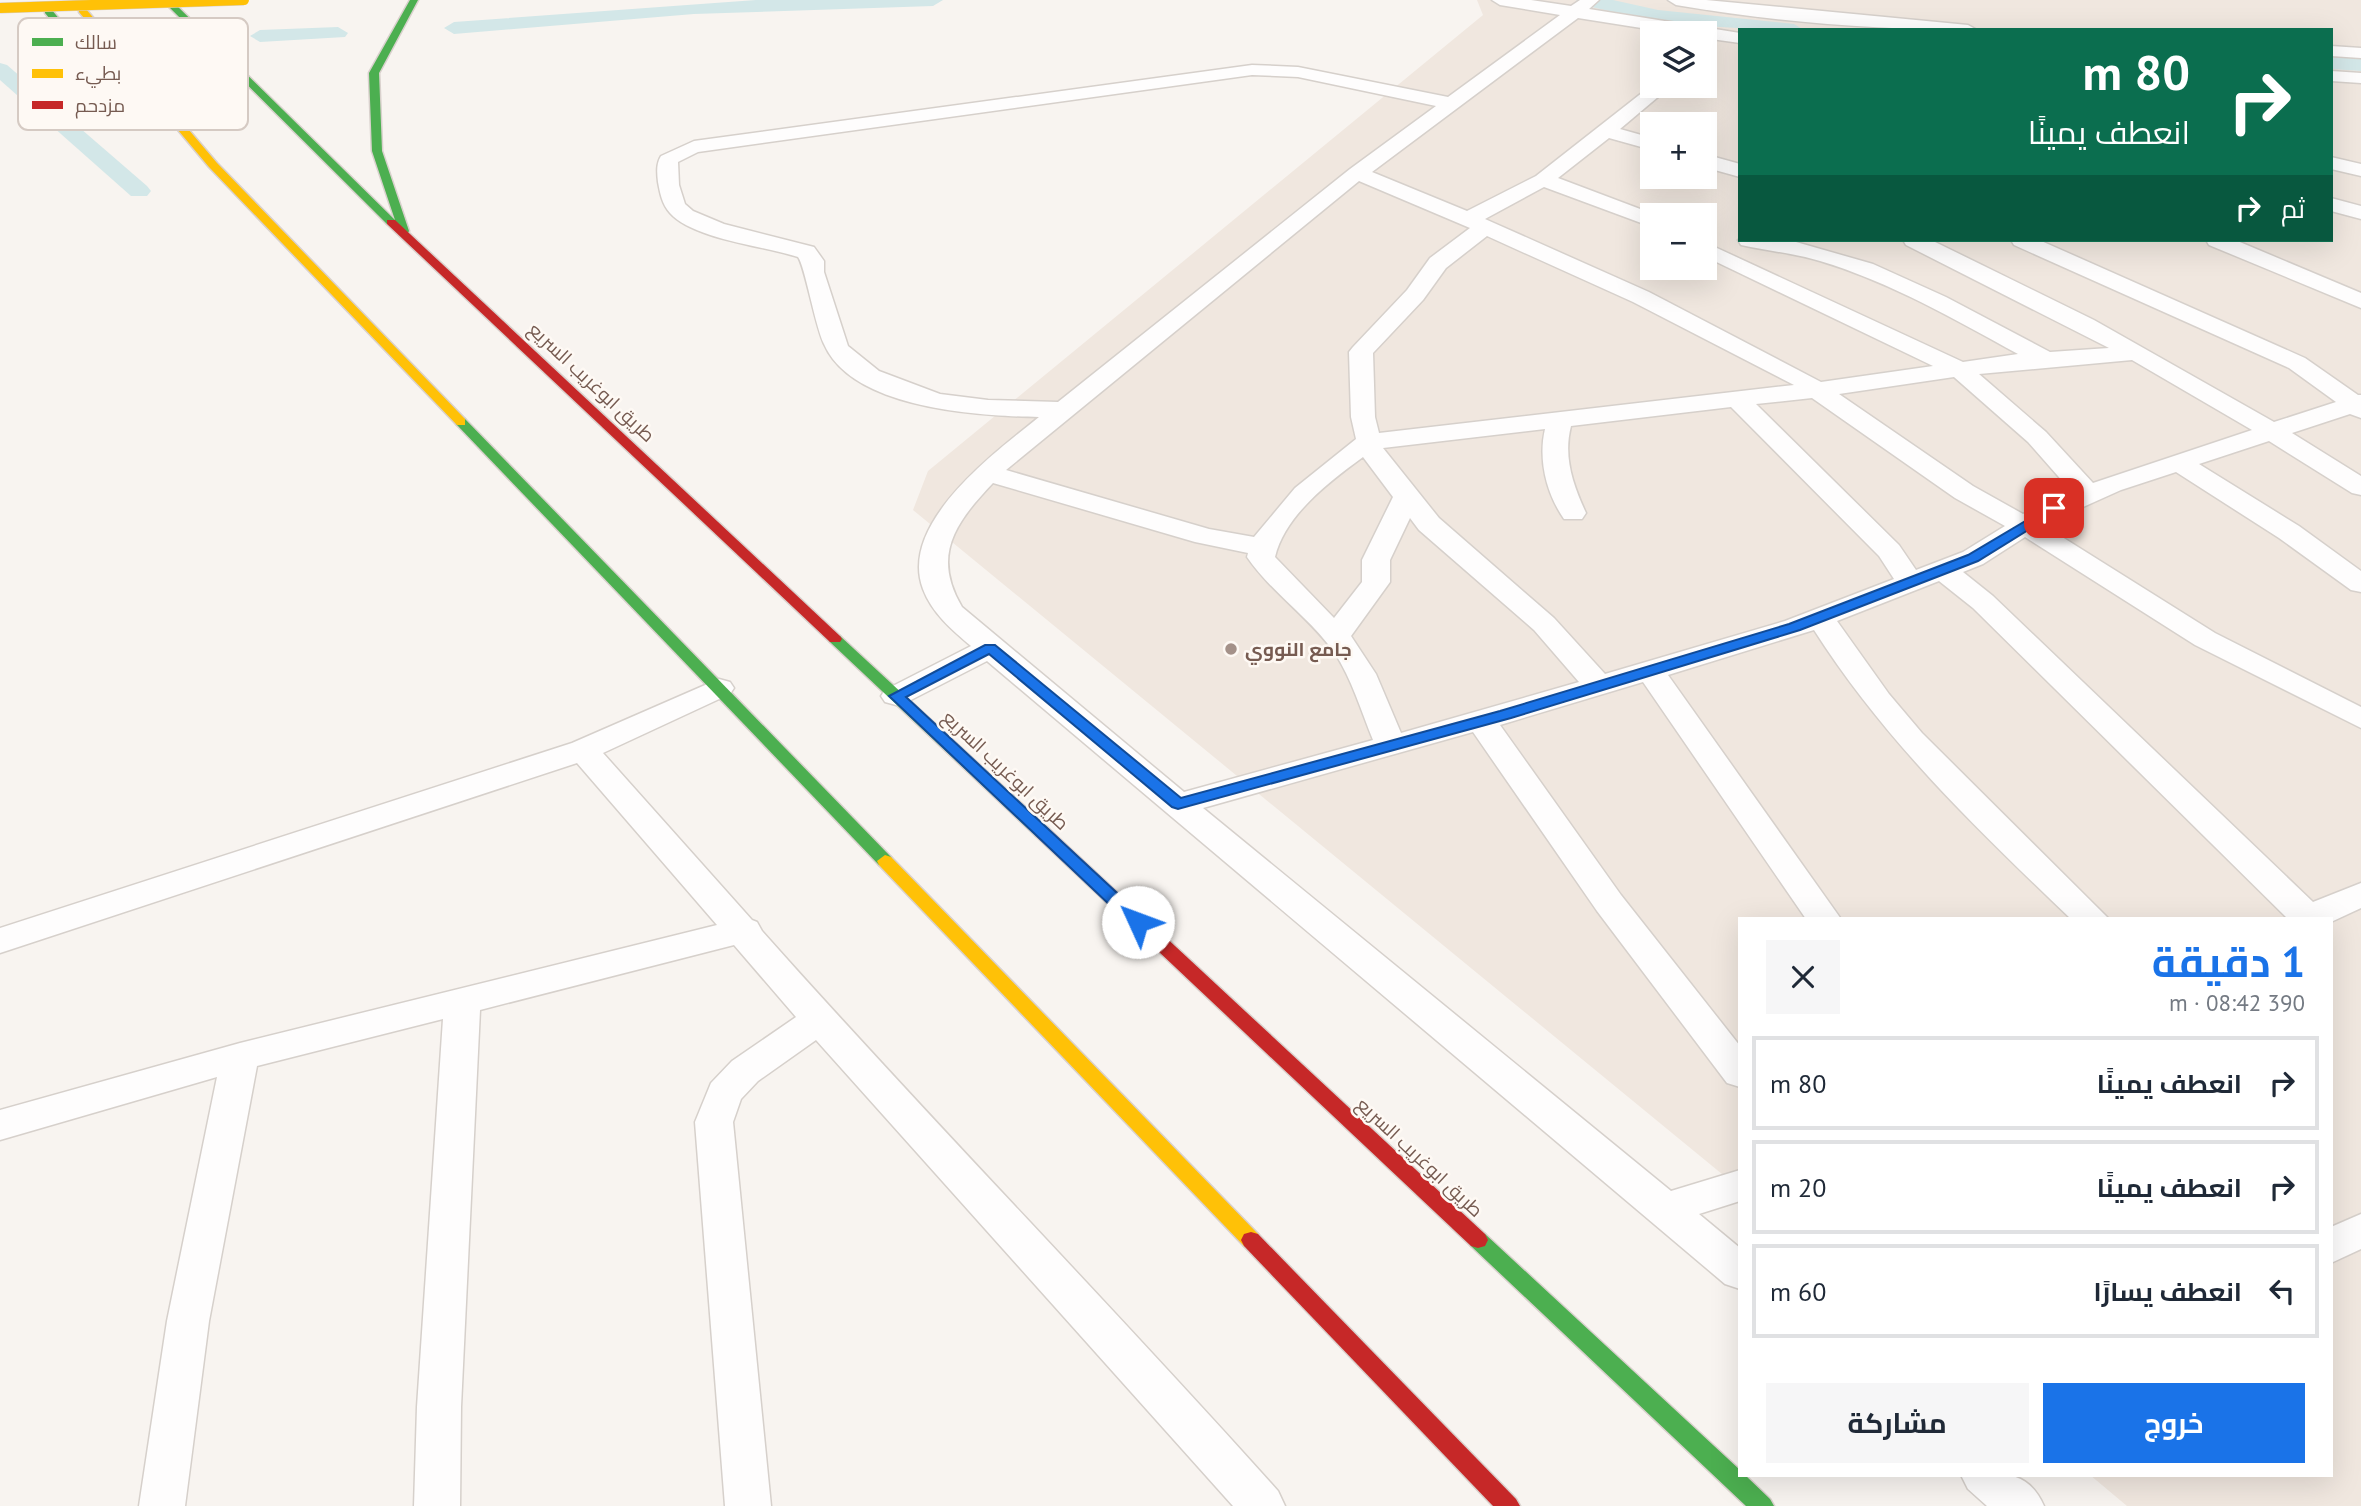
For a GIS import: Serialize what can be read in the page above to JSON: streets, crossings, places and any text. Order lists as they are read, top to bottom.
{
  "streets": {
    "main road": ["طريق ابوغريب السريع"]
  },
  "places": ["جامع النووي"],
  "legend": ["سالك", "بطيء", "مزدحم"],
  "page": {
    "map_buttons": ["+", "−"],
    "turn": ["80 m", "انعطف يمينًا"],
    "then": "ثم",
    "heading": ["1 دقيقة", "390 m · 08:42"],
    "list": [
      {
        "name": "انعطف يمينًا",
        "value": "80 m"
      },
      {
        "name": "انعطف يمينًا",
        "value": "20 m"
      },
      {
        "name": "انعطف يسارًا",
        "value": "60 m"
      }
    ],
    "buttons": ["خروج", "مشاركة"]
  }
}
